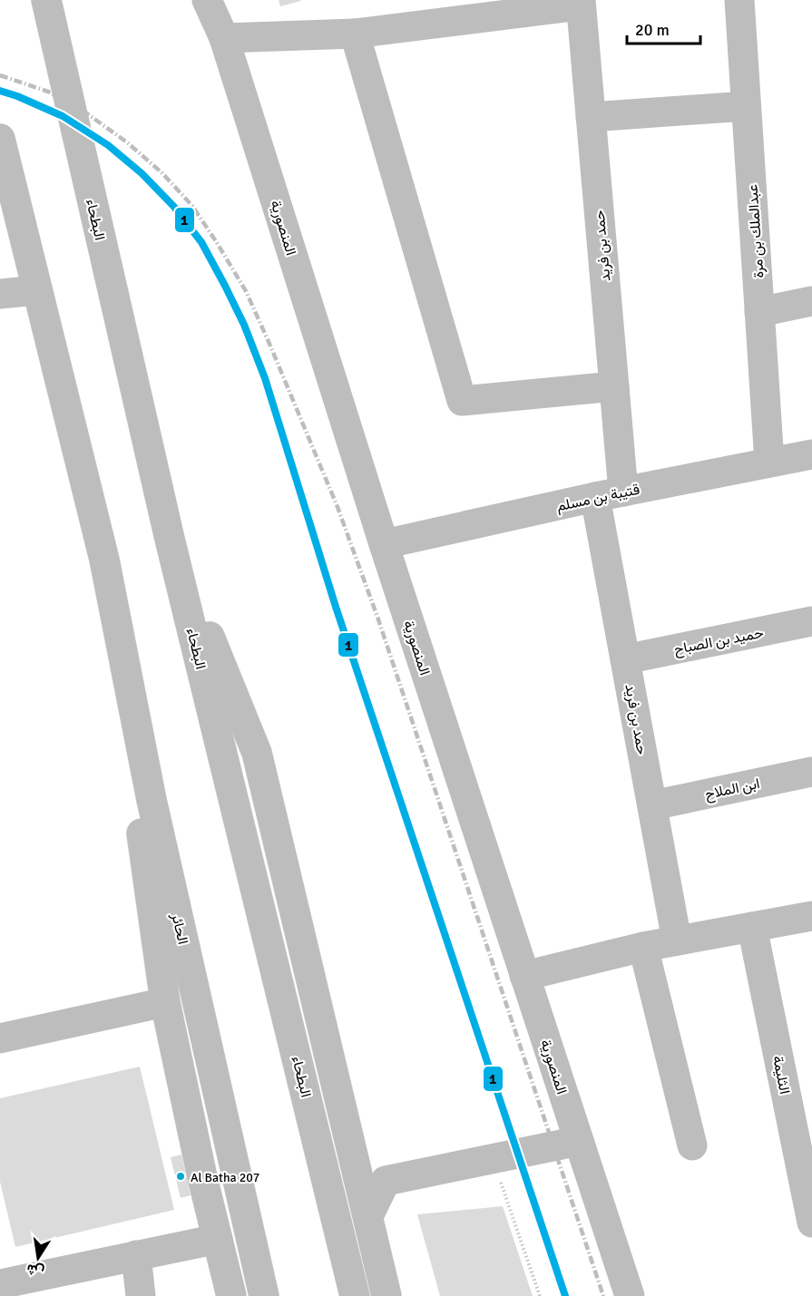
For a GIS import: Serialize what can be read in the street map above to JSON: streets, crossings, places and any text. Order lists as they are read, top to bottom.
{
  "streets": {
    "street": [
      "البطحاء",
      "المنصورية",
      "عبدالملك بن مرة",
      "حمد بن فريد",
      "قتيبة بن مسلم",
      "حميد بن الصباح",
      "ابن الملاح",
      "الحائر",
      "الثليمة"
    ]
  },
  "crossings": [
    ["المنصورية", "قتيبة بن مسلم"],
    ["عبدالملك بن مرة", "قتيبة بن مسلم"],
    ["حمد بن فريد", "قتيبة بن مسلم"],
    ["حمد بن فريد", "حميد بن الصباح"],
    ["حمد بن فريد", "ابن الملاح"]
  ],
  "places": ["Al Batha 207"],
  "lines": ["transit line 1"],
  "scale_bar": "20 m",
  "north": "bottom"
}
